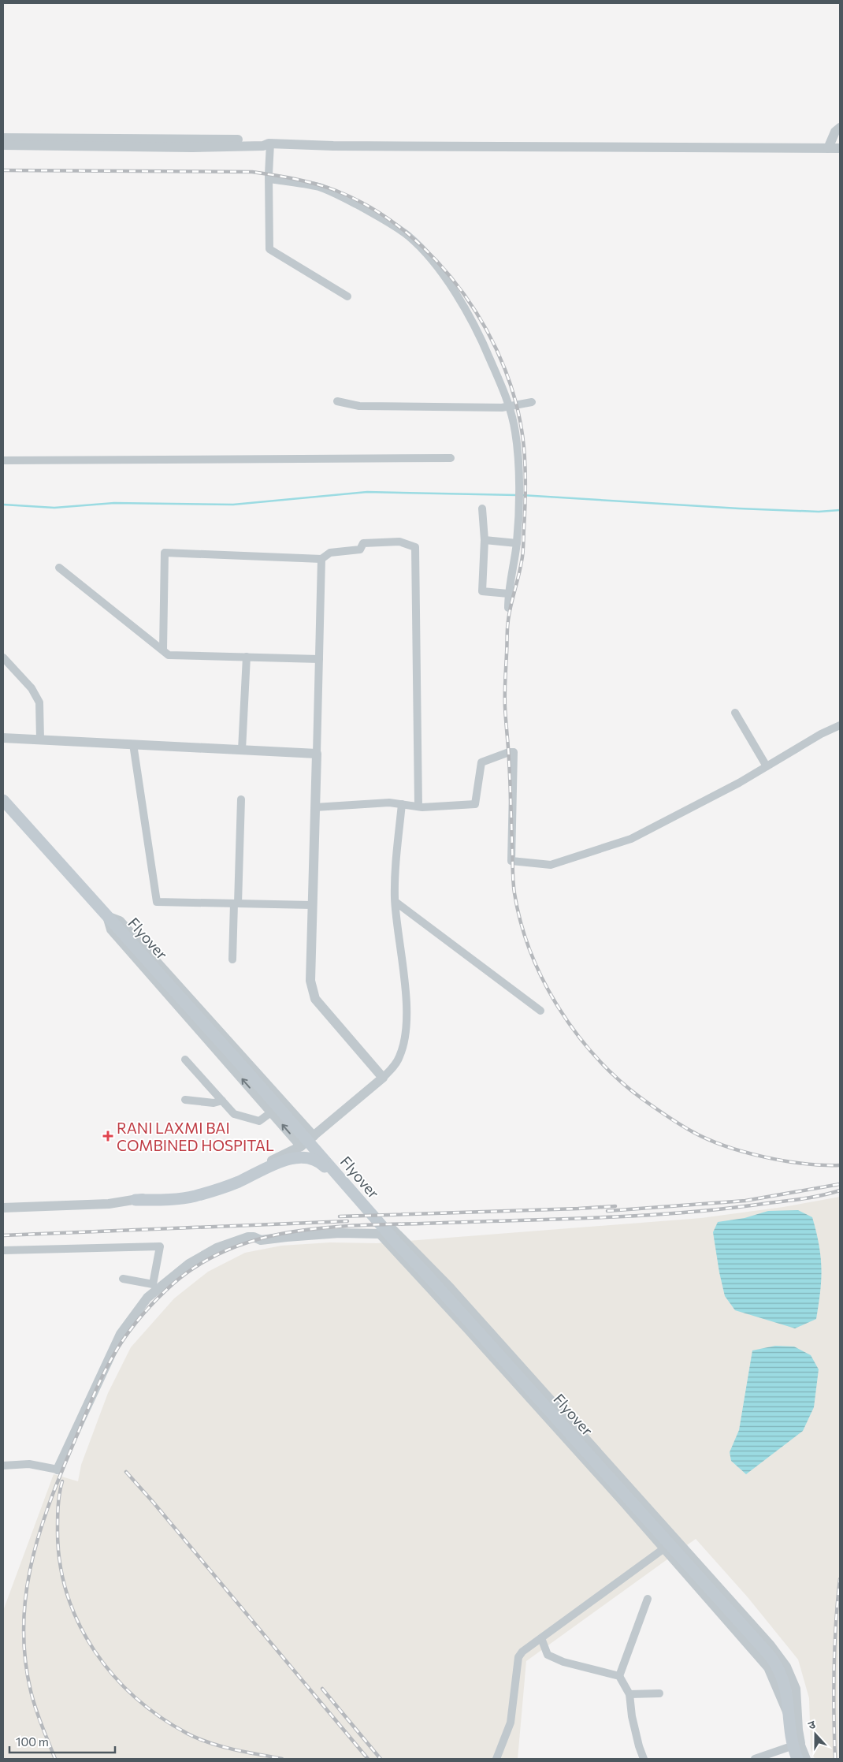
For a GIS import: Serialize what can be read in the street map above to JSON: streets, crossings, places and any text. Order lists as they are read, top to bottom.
{
  "streets": {
    "main road": ["Flyover"]
  },
  "places": {
    "health": ["RANI LAXMI BAI COMBINED HOSPITAL"]
  },
  "scale_bar": "100 m",
  "north": "top"
}
